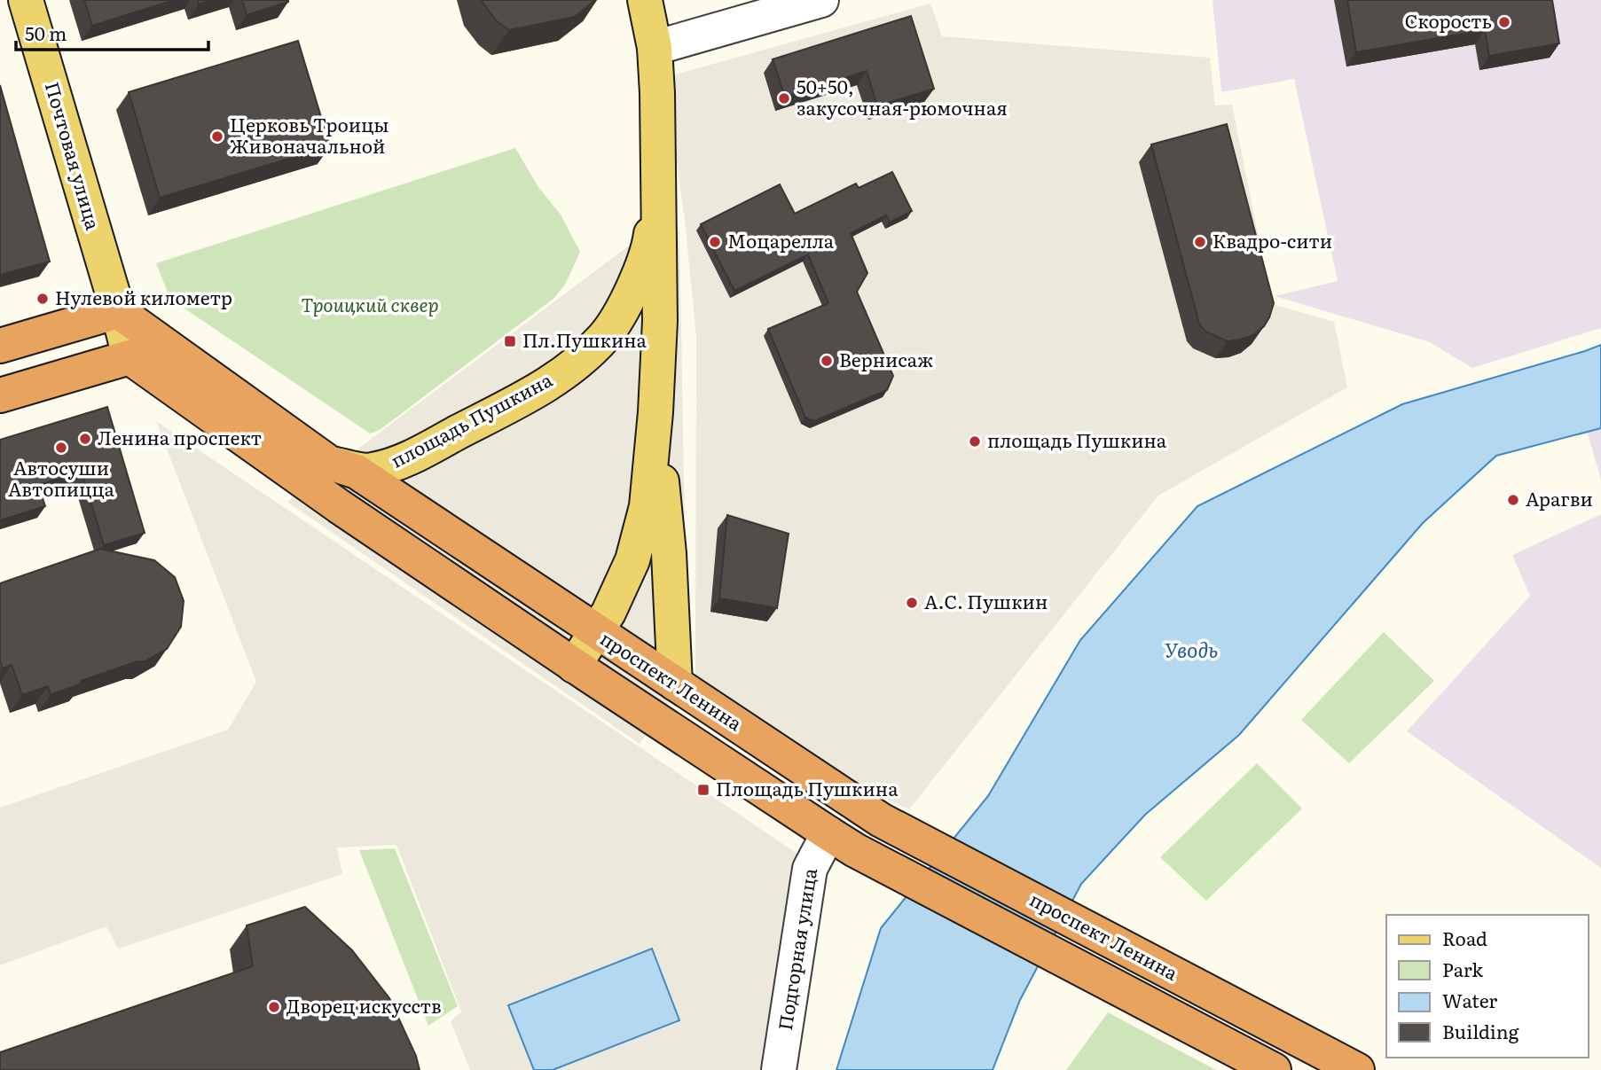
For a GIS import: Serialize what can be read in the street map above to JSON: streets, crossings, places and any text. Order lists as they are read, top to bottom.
{
  "streets": {
    "highway": ["проспект Ленина"],
    "main road": ["Почтовая улица", "площадь Пушкина"],
    "street": ["Подгорная улица"]
  },
  "crossings": [
    ["Почтовая улица", "проспект Ленина"],
    ["площадь Пушкина", "проспект Ленина"],
    ["проспект Ленина", "Подгорная улица"]
  ],
  "water": ["Уводь"],
  "parks": ["Троицкий сквер"],
  "places": {
    "other": [
      "Скорость",
      "50+50, закусочная-рюмочная",
      "Церковь Троицы Живоначальной",
      "Моцарелла",
      "Квадро-сити",
      "Нулевой километр",
      "Вернисаж",
      "Ленина проспект",
      "площадь Пушкина",
      "Автосуши Автопицца",
      "Арагви",
      "А.C. Пушкин",
      "Дворец искусств"
    ],
    "transit": ["Пл.Пушкина", "Площадь Пушкина"]
  },
  "legend": [
    "Road",
    "Park",
    "Water",
    "Building"
  ],
  "scale_bar": "50 m"
}
